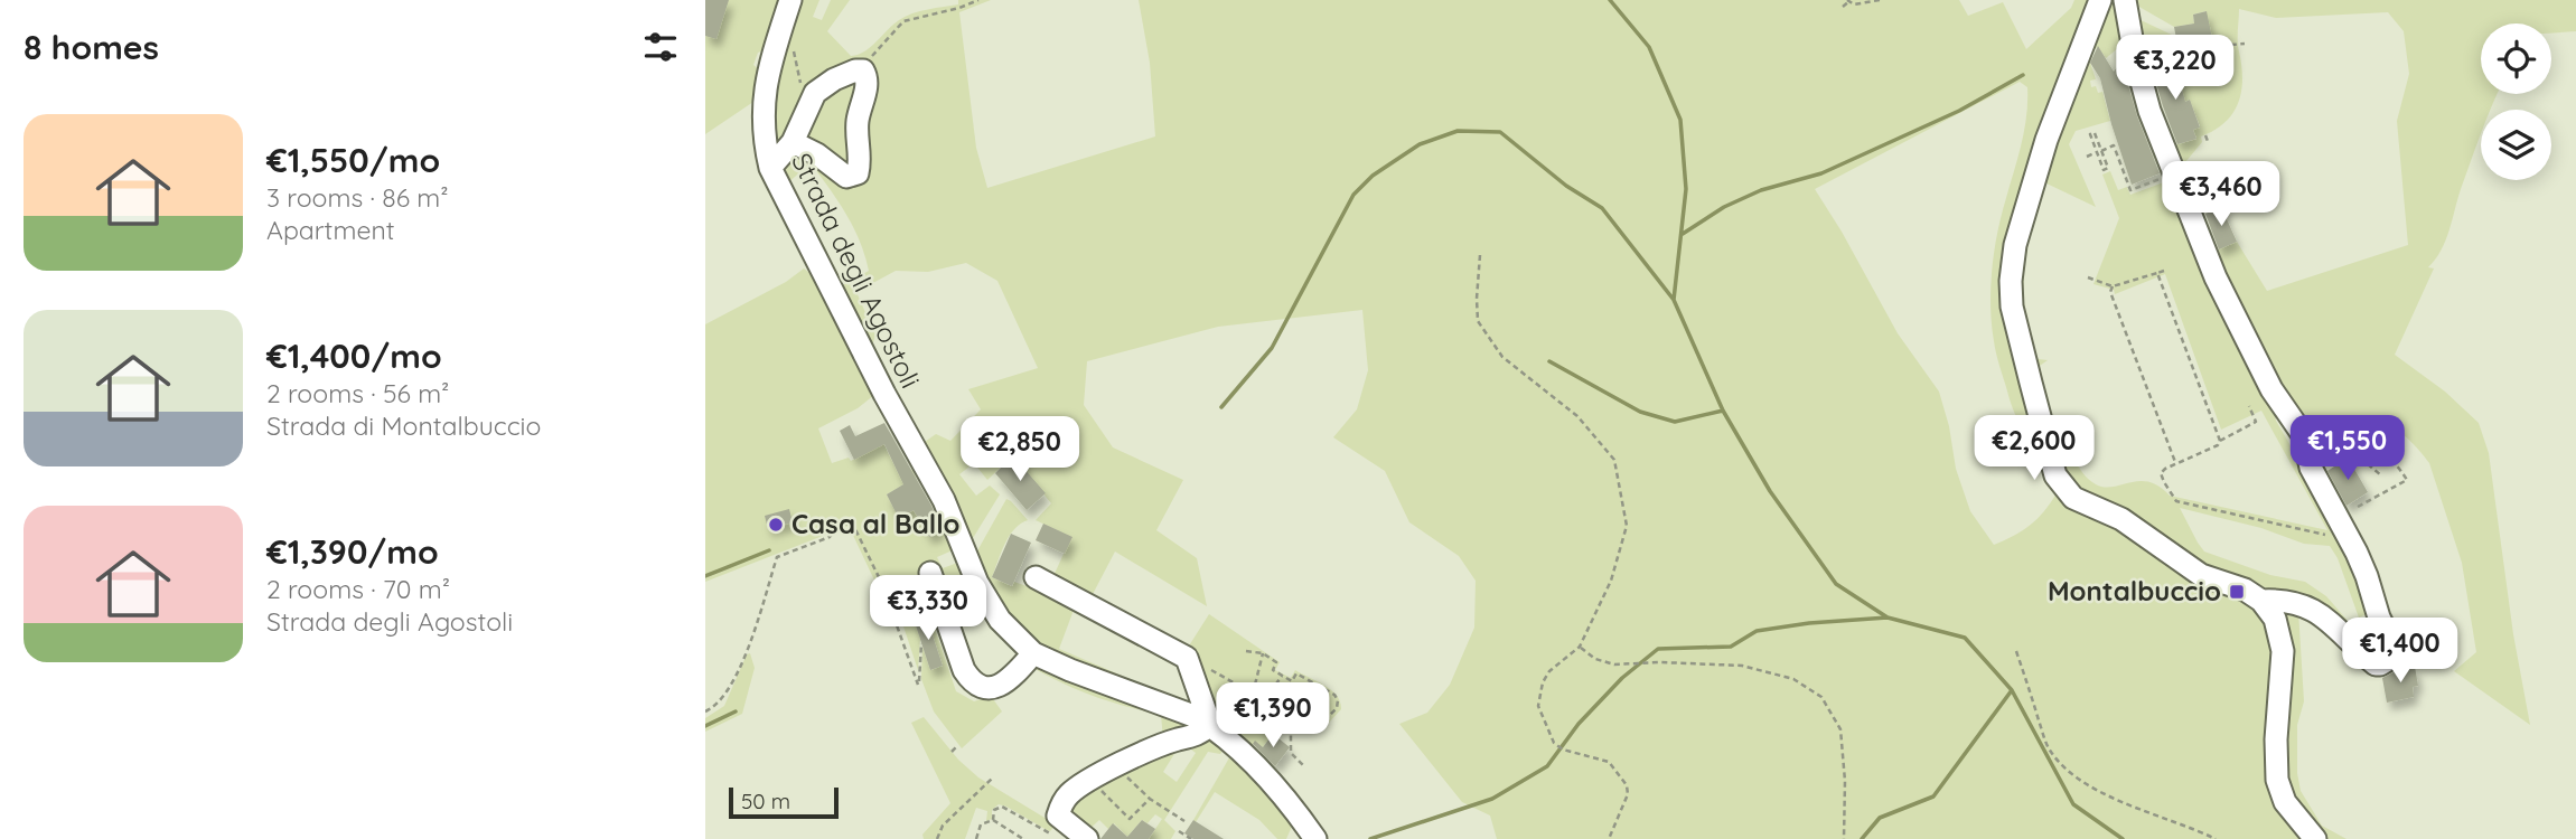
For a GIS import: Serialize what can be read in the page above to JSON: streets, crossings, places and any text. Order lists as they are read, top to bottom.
{
  "streets": {
    "street": ["Strada degli Agostoli"]
  },
  "places": {
    "other": ["Casa al Ballo"],
    "transit": ["Montalbuccio"]
  },
  "scale_bar": "50 m",
  "page": {
    "heading": "8 homes",
    "price": [
      "€3,220",
      "€3,460",
      "€2,600",
      "€1,550",
      "€2,850",
      "€3,330",
      "€1,400",
      "€1,390"
    ],
    "list": [
      {
        "name": "€1,550/mo",
        "note": "3 rooms · 86 m² · Apartment"
      },
      {
        "name": "€1,400/mo",
        "note": "2 rooms · 56 m² · Strada di Montalbuccio"
      },
      {
        "name": "€1,390/mo",
        "note": "2 rooms · 70 m² · Strada degli Agostoli"
      }
    ],
    "scale": "50 m"
  }
}
